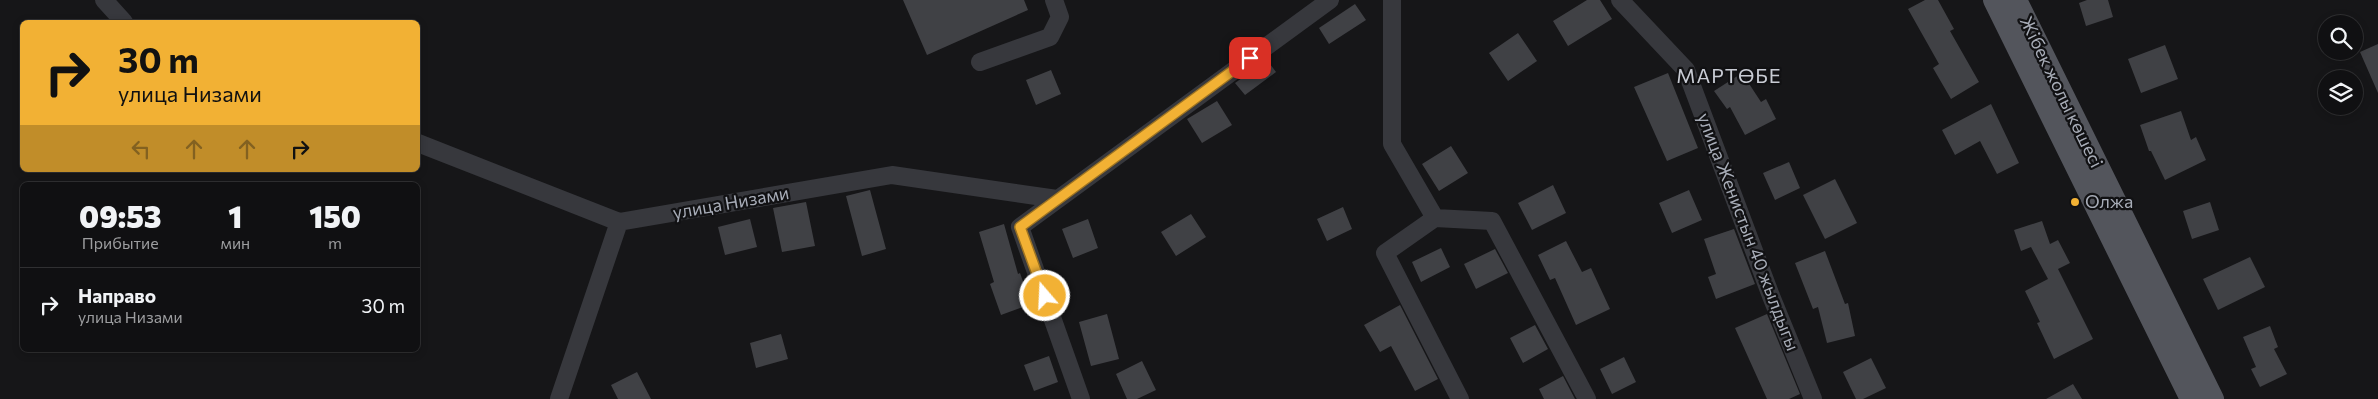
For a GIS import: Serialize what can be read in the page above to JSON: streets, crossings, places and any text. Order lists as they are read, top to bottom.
{
  "streets": {
    "main road": ["Жібек жолы көшесі"],
    "street": ["улица Низами", "улица Женистын 40 жылдыгы"]
  },
  "districts": ["МАРТӨБЕ"],
  "places": ["Олжа"],
  "page": {
    "turn": ["30 m", "улица Низами"],
    "eta": [
      "09:53",
      "Прибытие",
      "1",
      "мин",
      "150",
      "m"
    ],
    "list": [
      {
        "name": "Направо",
        "note": "улица Низами",
        "value": "30 m"
      }
    ]
  }
}
